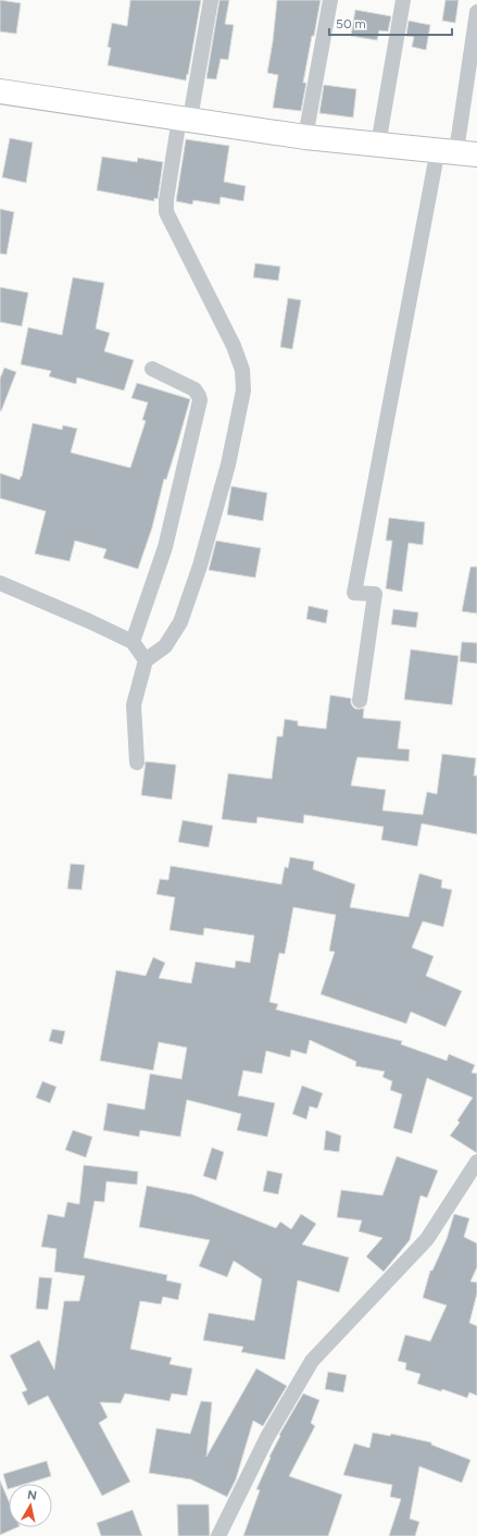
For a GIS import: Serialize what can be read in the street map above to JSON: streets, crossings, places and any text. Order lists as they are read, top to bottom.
{
  "scale_bar": "50 m",
  "north": "top"
}
